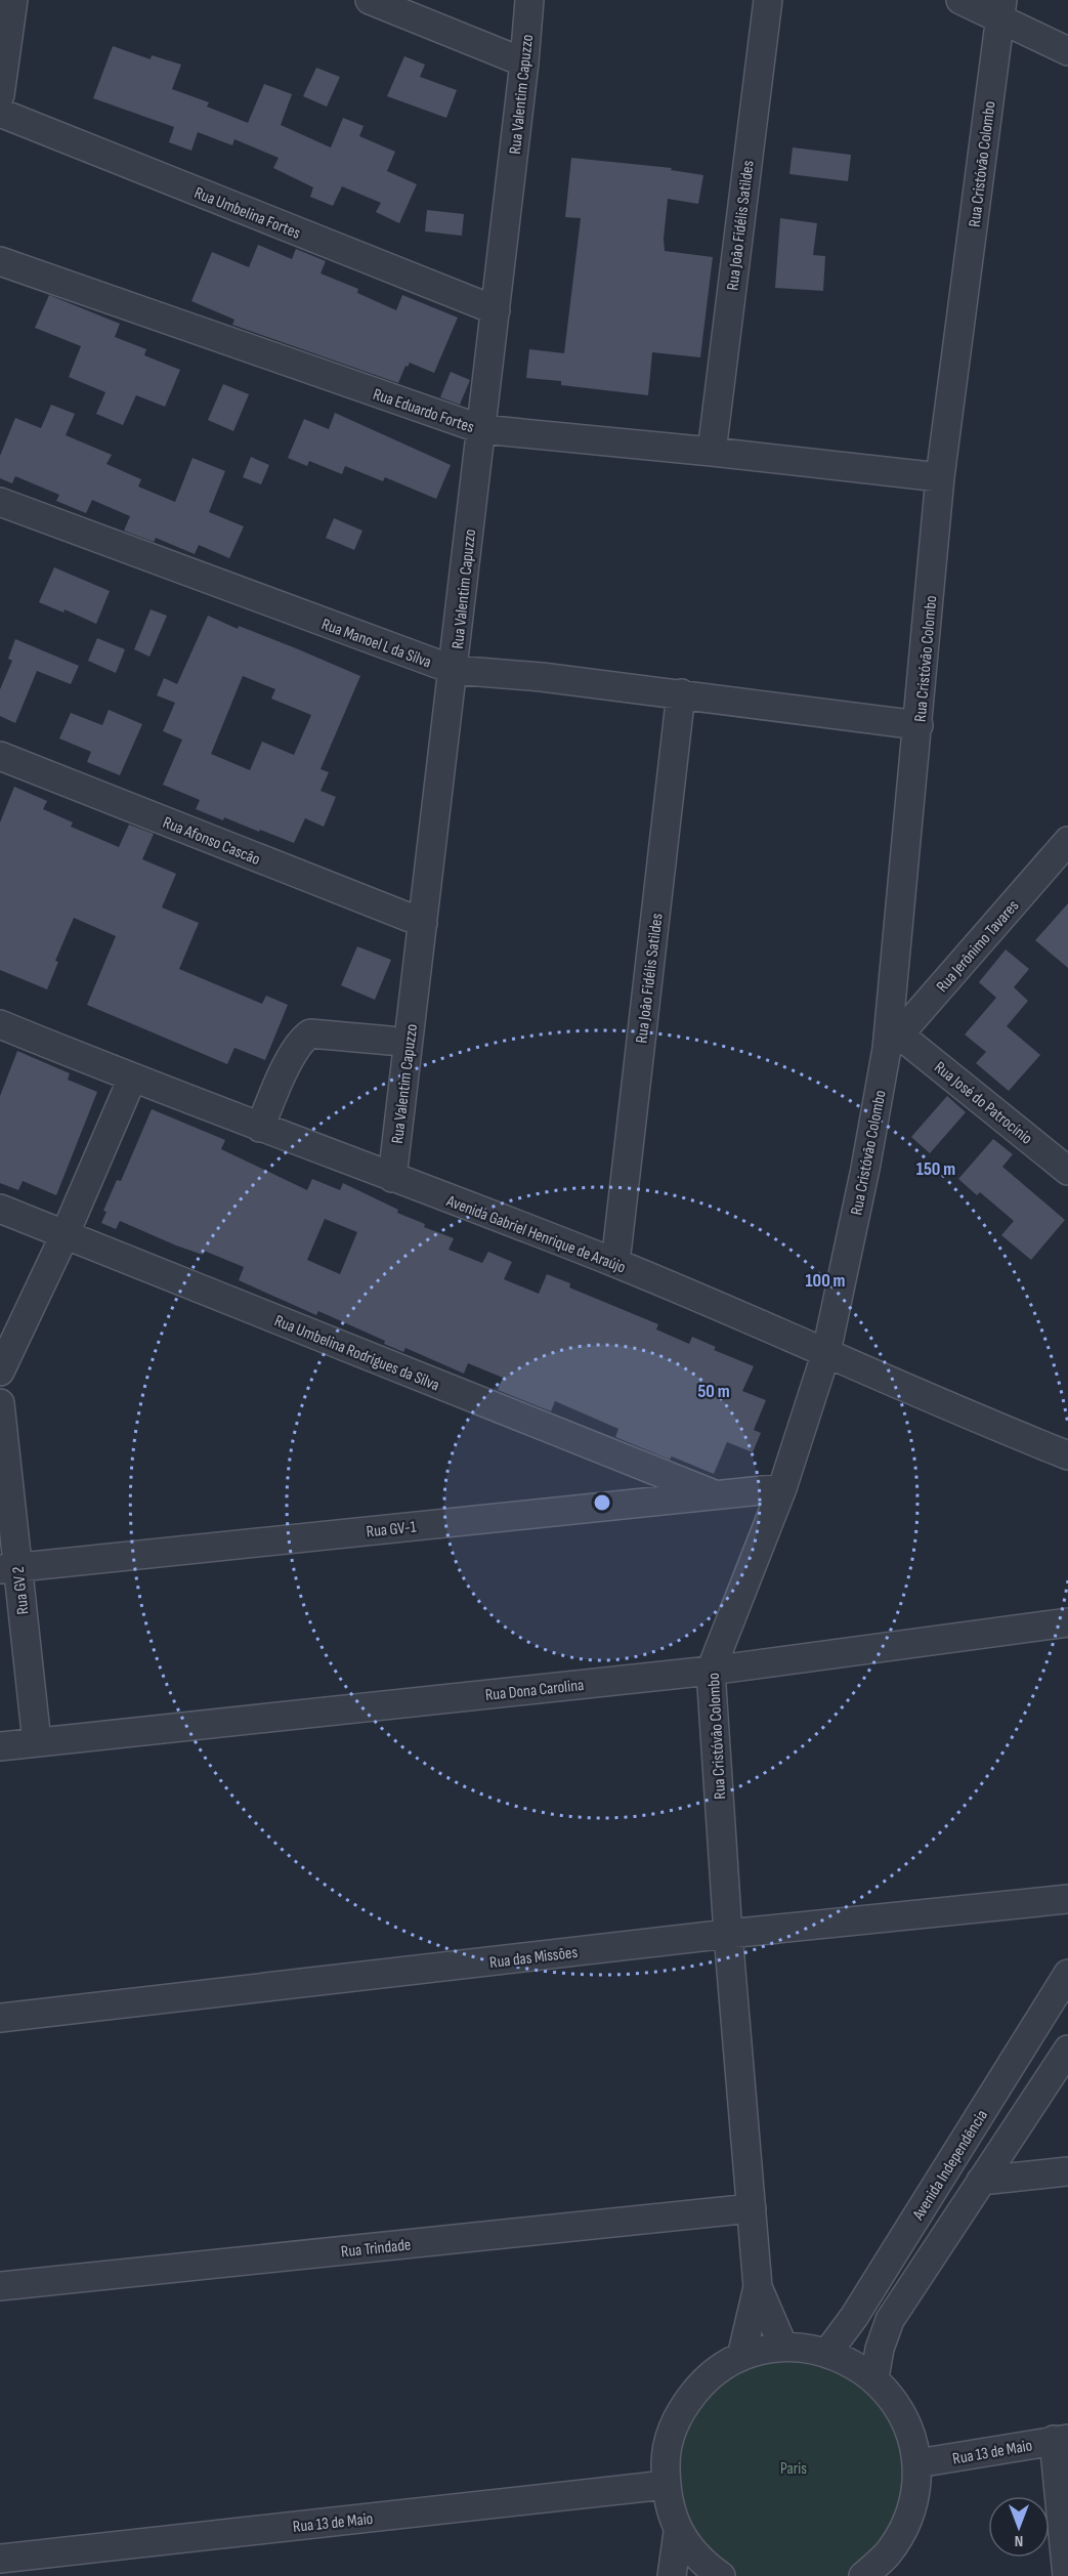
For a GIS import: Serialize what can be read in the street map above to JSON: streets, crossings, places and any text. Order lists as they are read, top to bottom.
{
  "streets": {
    "street": [
      "Rua Valentim Capuzzo",
      "Rua Cristóvão Colombo",
      "Rua Umbelina Fortes",
      "Rua João Fidélis Satildes",
      "Rua Eduardo Fortes",
      "Rua Manoel L da Silva",
      "Rua Afonso Cascão",
      "Rua Jerônimo Tavares",
      "Rua José do Patrocínio",
      "Avenida Gabriel Henrique de Araújo",
      "Rua Umbelina Rodrigues da Silva",
      "Rua GV-1",
      "Rua GV 2",
      "Rua Dona Carolina",
      "Rua das Missões",
      "Avenida Independência",
      "Rua Trindade",
      "Rua 13 de Maio"
    ]
  },
  "crossings": [
    ["Rua Valentim Capuzzo", "Rua Umbelina Fortes"],
    ["Rua Valentim Capuzzo", "Rua Eduardo Fortes"],
    ["Rua Valentim Capuzzo", "Rua Manoel L da Silva"],
    ["Rua Valentim Capuzzo", "Rua Afonso Cascão"],
    ["Rua Valentim Capuzzo", "Avenida Gabriel Henrique de Araújo"],
    ["Rua Cristóvão Colombo", "Rua Eduardo Fortes"],
    ["Rua Cristóvão Colombo", "Rua Manoel L da Silva"],
    ["Rua Cristóvão Colombo", "Rua Jerônimo Tavares"],
    ["Rua Cristóvão Colombo", "Rua José do Patrocínio"],
    ["Rua Cristóvão Colombo", "Avenida Gabriel Henrique de Araújo"],
    ["Rua Cristóvão Colombo", "Rua GV-1"],
    ["Rua Cristóvão Colombo", "Rua Dona Carolina"],
    ["Rua Cristóvão Colombo", "Rua das Missões"],
    ["Rua Cristóvão Colombo", "Rua Trindade"],
    ["Rua João Fidélis Satildes", "Rua Eduardo Fortes"],
    ["Rua João Fidélis Satildes", "Rua Manoel L da Silva"],
    ["Rua João Fidélis Satildes", "Avenida Gabriel Henrique de Araújo"],
    ["Rua Jerônimo Tavares", "Rua José do Patrocínio"],
    ["Rua Umbelina Rodrigues da Silva", "Rua GV-1"],
    ["Rua GV-1", "Rua GV 2"],
    ["Rua GV 2", "Rua Dona Carolina"]
  ],
  "parks": ["Paris"],
  "north": "bottom",
  "rings": ["150 m", "100 m", "50 m"]
}
